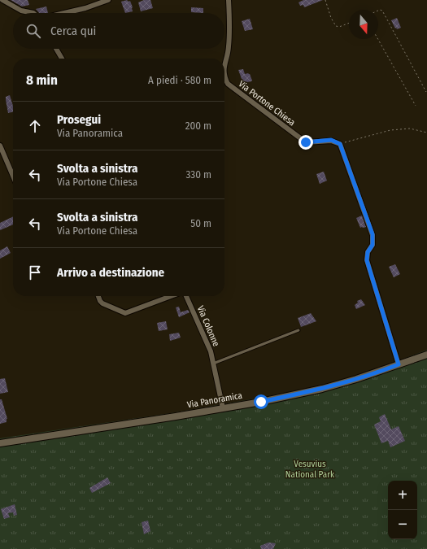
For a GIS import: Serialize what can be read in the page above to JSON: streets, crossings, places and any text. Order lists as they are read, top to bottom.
{
  "streets": {
    "street": ["Via Portone Chiesa", "Via Colonne", "Via Panoramica"]
  },
  "crossings": [
    ["Via Colonne", "Via Panoramica"]
  ],
  "parks": ["Vesuvius National Park"],
  "north": "bottom",
  "page": {
    "search": "Cerca qui",
    "heading": ["8 min", "A piedi · 580 m"],
    "list": [
      ["Prosegui", "Via Panoramica", "200 m"],
      ["Svolta a sinistra", "Via Portone Chiesa", "330 m"],
      ["Svolta a sinistra", "Via Portone Chiesa", "50 m"],
      "Arrivo a destinazione"
    ],
    "map_buttons": ["+", "−"]
  }
}
